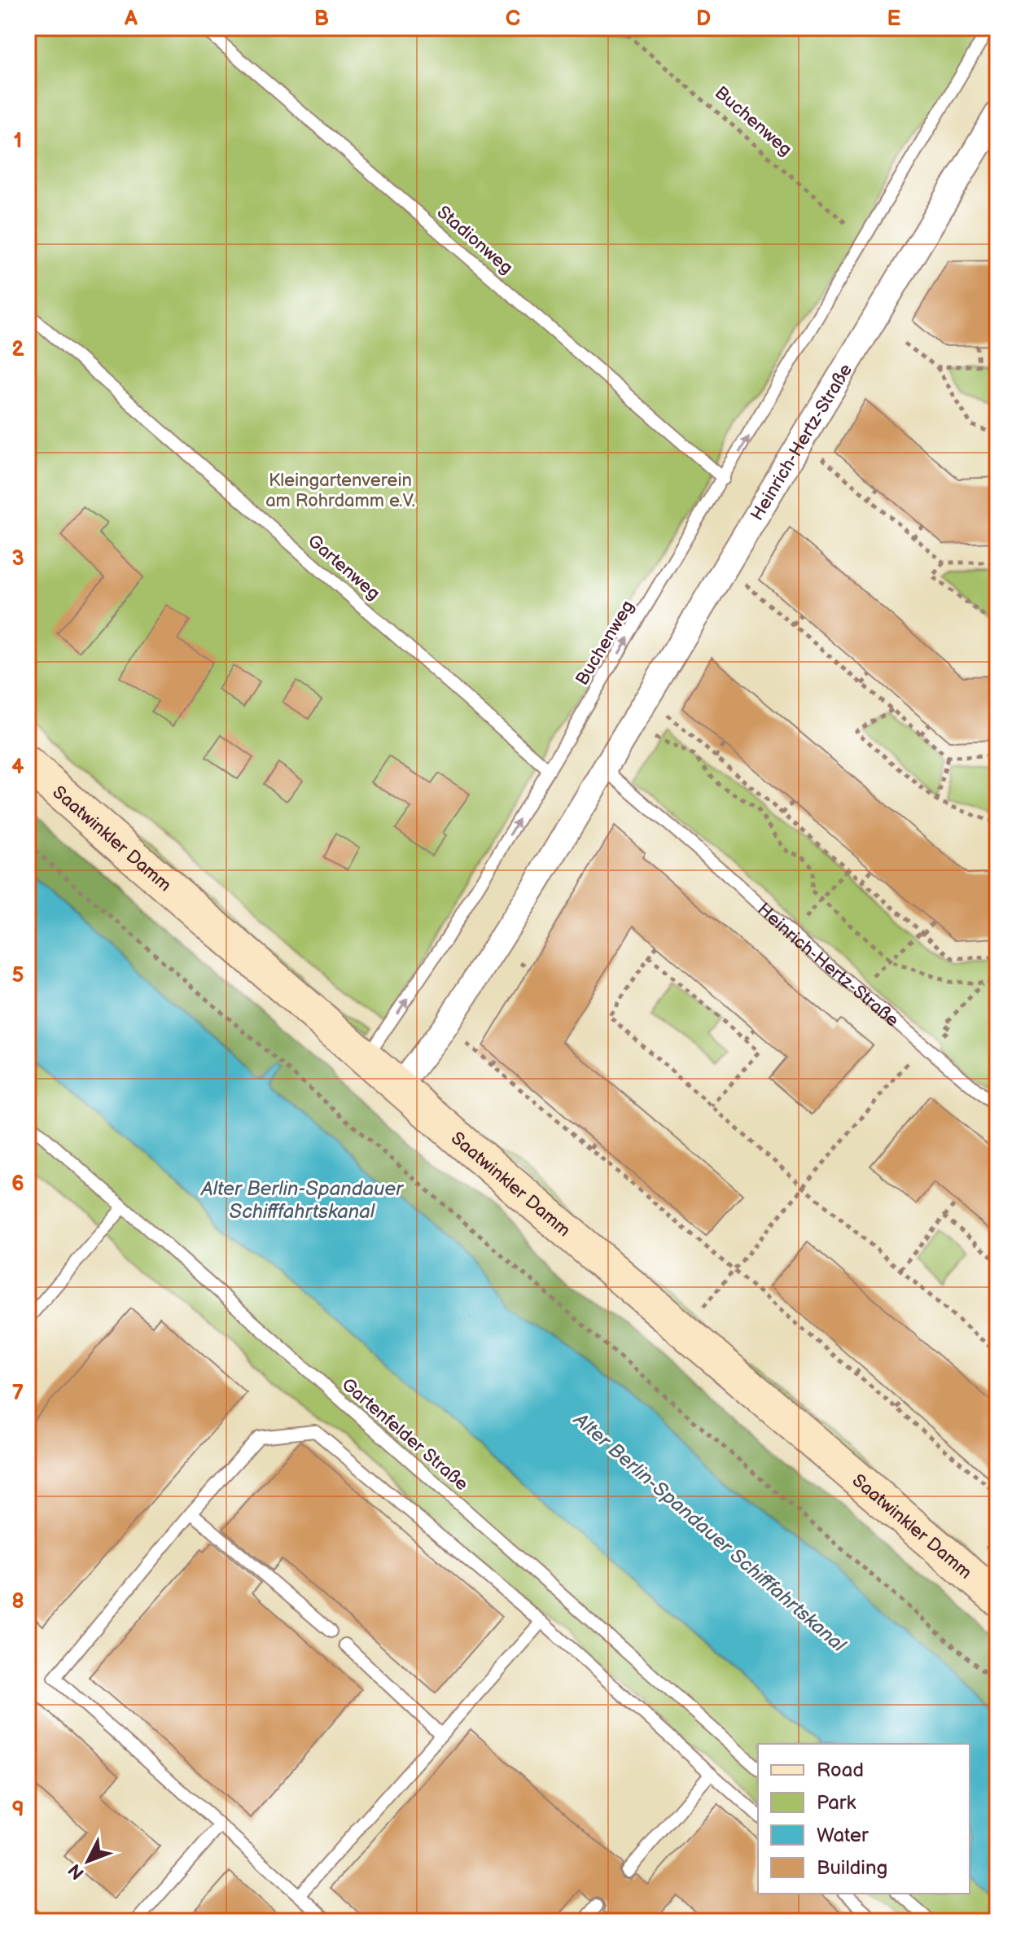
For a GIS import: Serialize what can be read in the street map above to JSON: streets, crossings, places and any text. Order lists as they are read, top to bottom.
{
  "streets": {
    "main road": ["Saatwinkler Damm"],
    "street": ["Heinrich-Hertz-Straße"],
    "lane": [
      "Buchenweg",
      "Stadionweg",
      "Gartenweg",
      "Gartenfelder Straße"
    ]
  },
  "crossings": [
    ["Buchenweg", "Stadionweg"],
    ["Buchenweg", "Gartenweg"],
    ["Buchenweg", "Saatwinkler Damm"],
    ["Heinrich-Hertz-Straße", "Saatwinkler Damm"]
  ],
  "one_way": ["Buchenweg"],
  "water": ["Alter Berlin-Spandauer Schifffahrtskanal"],
  "parks": ["Kleingartenverein am Rohrdamm e.V."],
  "legend": [
    "Road",
    "Park",
    "Water",
    "Building"
  ],
  "north": "bottom left",
  "grid": {
    "columns": [
      "A",
      "B",
      "C",
      "D",
      "E"
    ],
    "rows": [
      "1",
      "2",
      "3",
      "4",
      "5",
      "6",
      "7",
      "8",
      "9"
    ]
  }
}
